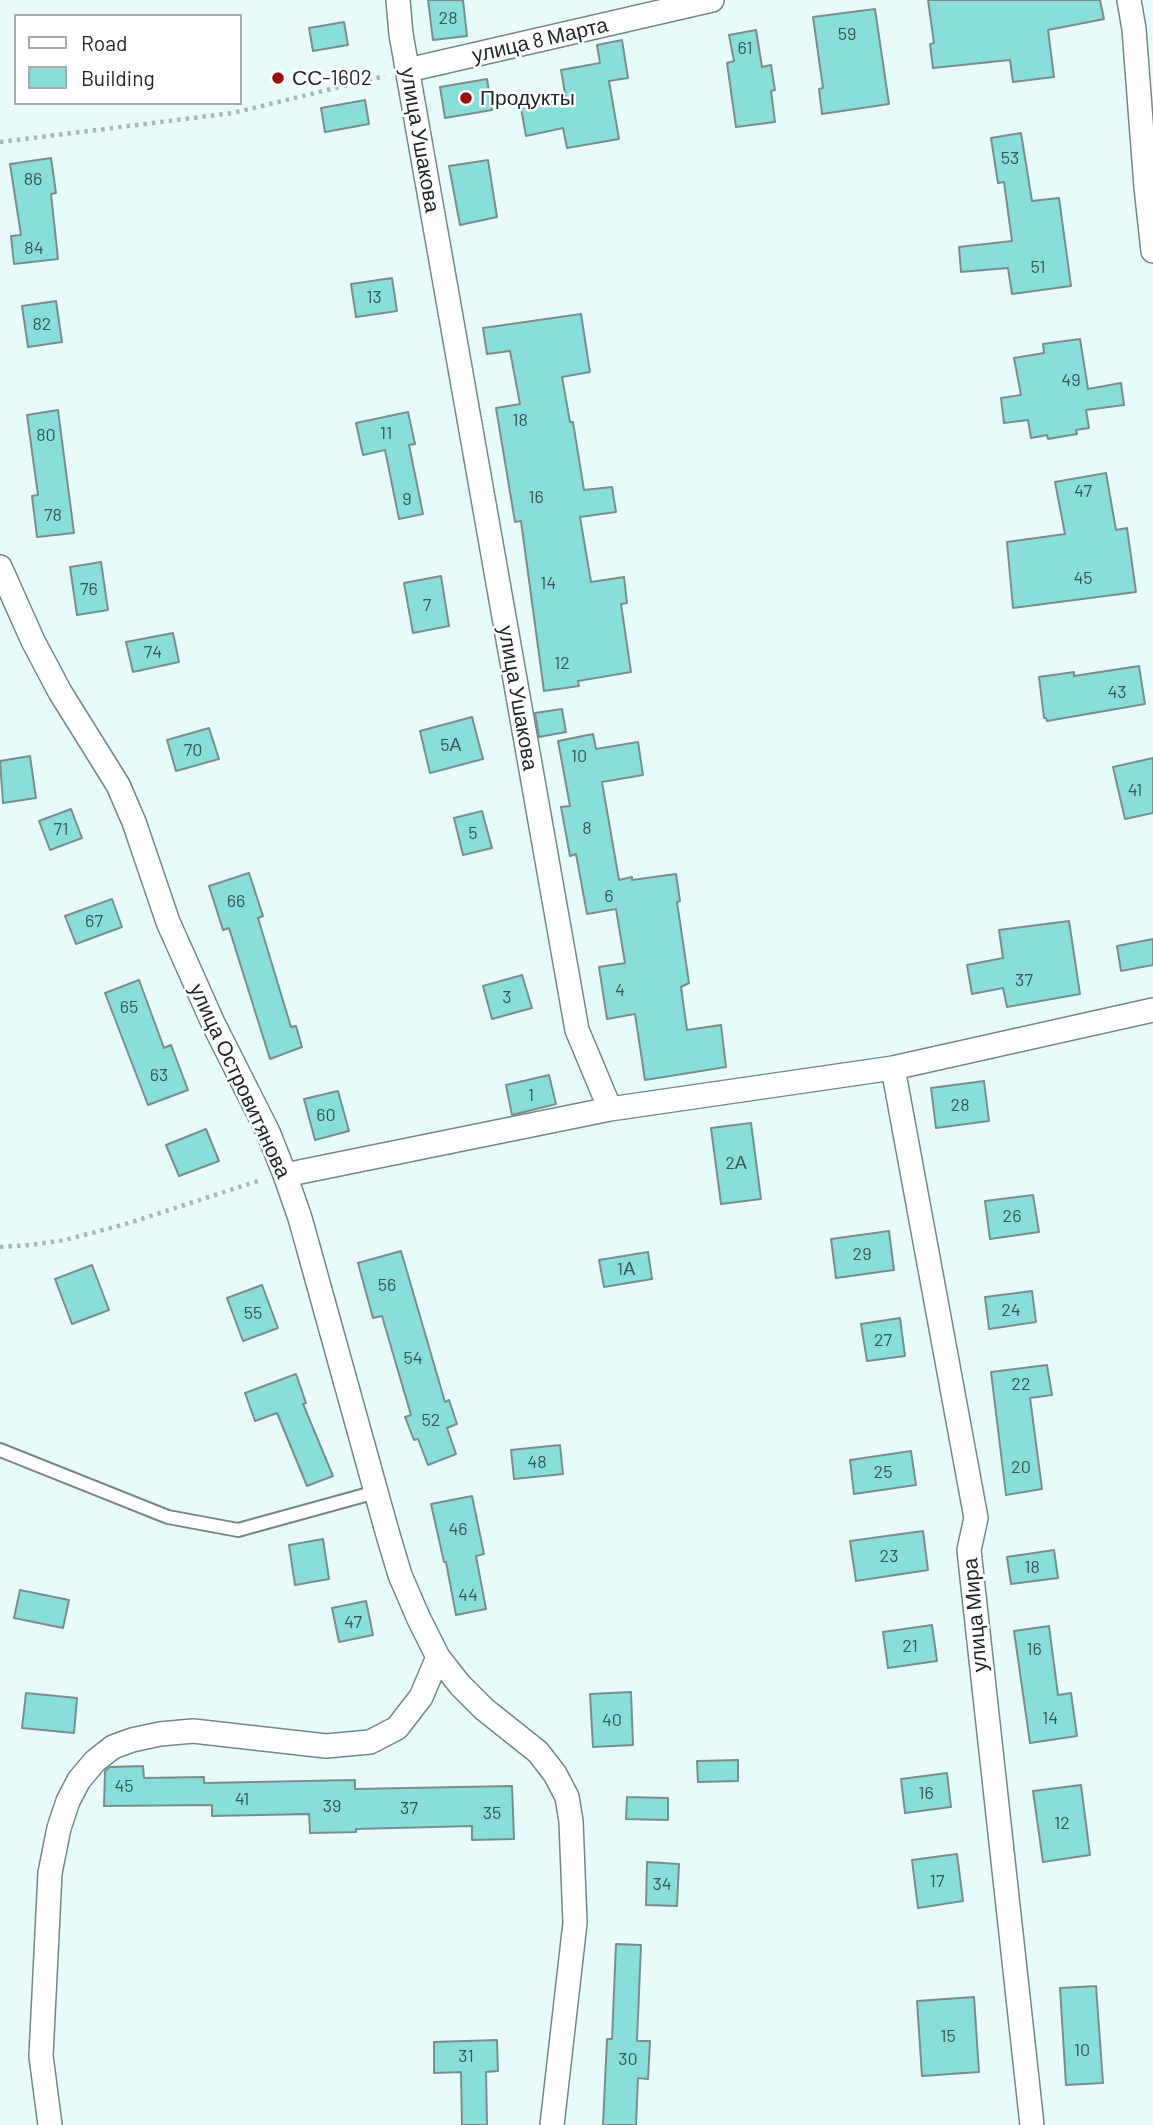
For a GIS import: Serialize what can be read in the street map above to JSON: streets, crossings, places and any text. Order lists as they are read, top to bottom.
{
  "streets": {
    "street": [
      "улица 8 Марта",
      "улица Ушакова",
      "улица Островитянова",
      "улица Мира"
    ]
  },
  "crossings": [
    ["улица 8 Марта", "улица Ушакова"]
  ],
  "places": ["СС-1602", "Продукты"],
  "house_numbers": [
    "28",
    "59",
    "61",
    "53",
    "86",
    "84",
    "51",
    "13",
    "82",
    "49",
    "18",
    "11",
    "80",
    "47",
    "16",
    "9",
    "78",
    "45",
    "14",
    "76",
    "7",
    "74",
    "12",
    "43",
    "5А",
    "70",
    "10",
    "41",
    "8",
    "71",
    "5",
    "6",
    "66",
    "67",
    "37",
    "4",
    "3",
    "65",
    "63",
    "1",
    "28",
    "60",
    "2А",
    "26",
    "29",
    "1А",
    "56",
    "24",
    "55",
    "27",
    "54",
    "22",
    "52",
    "48",
    "20",
    "25",
    "46",
    "23",
    "18",
    "44",
    "47",
    "21",
    "16",
    "14",
    "40",
    "45",
    "16",
    "41",
    "39",
    "37",
    "35",
    "12",
    "17",
    "34",
    "15",
    "10",
    "31",
    "30"
  ],
  "legend": ["Road", "Building"]
}
